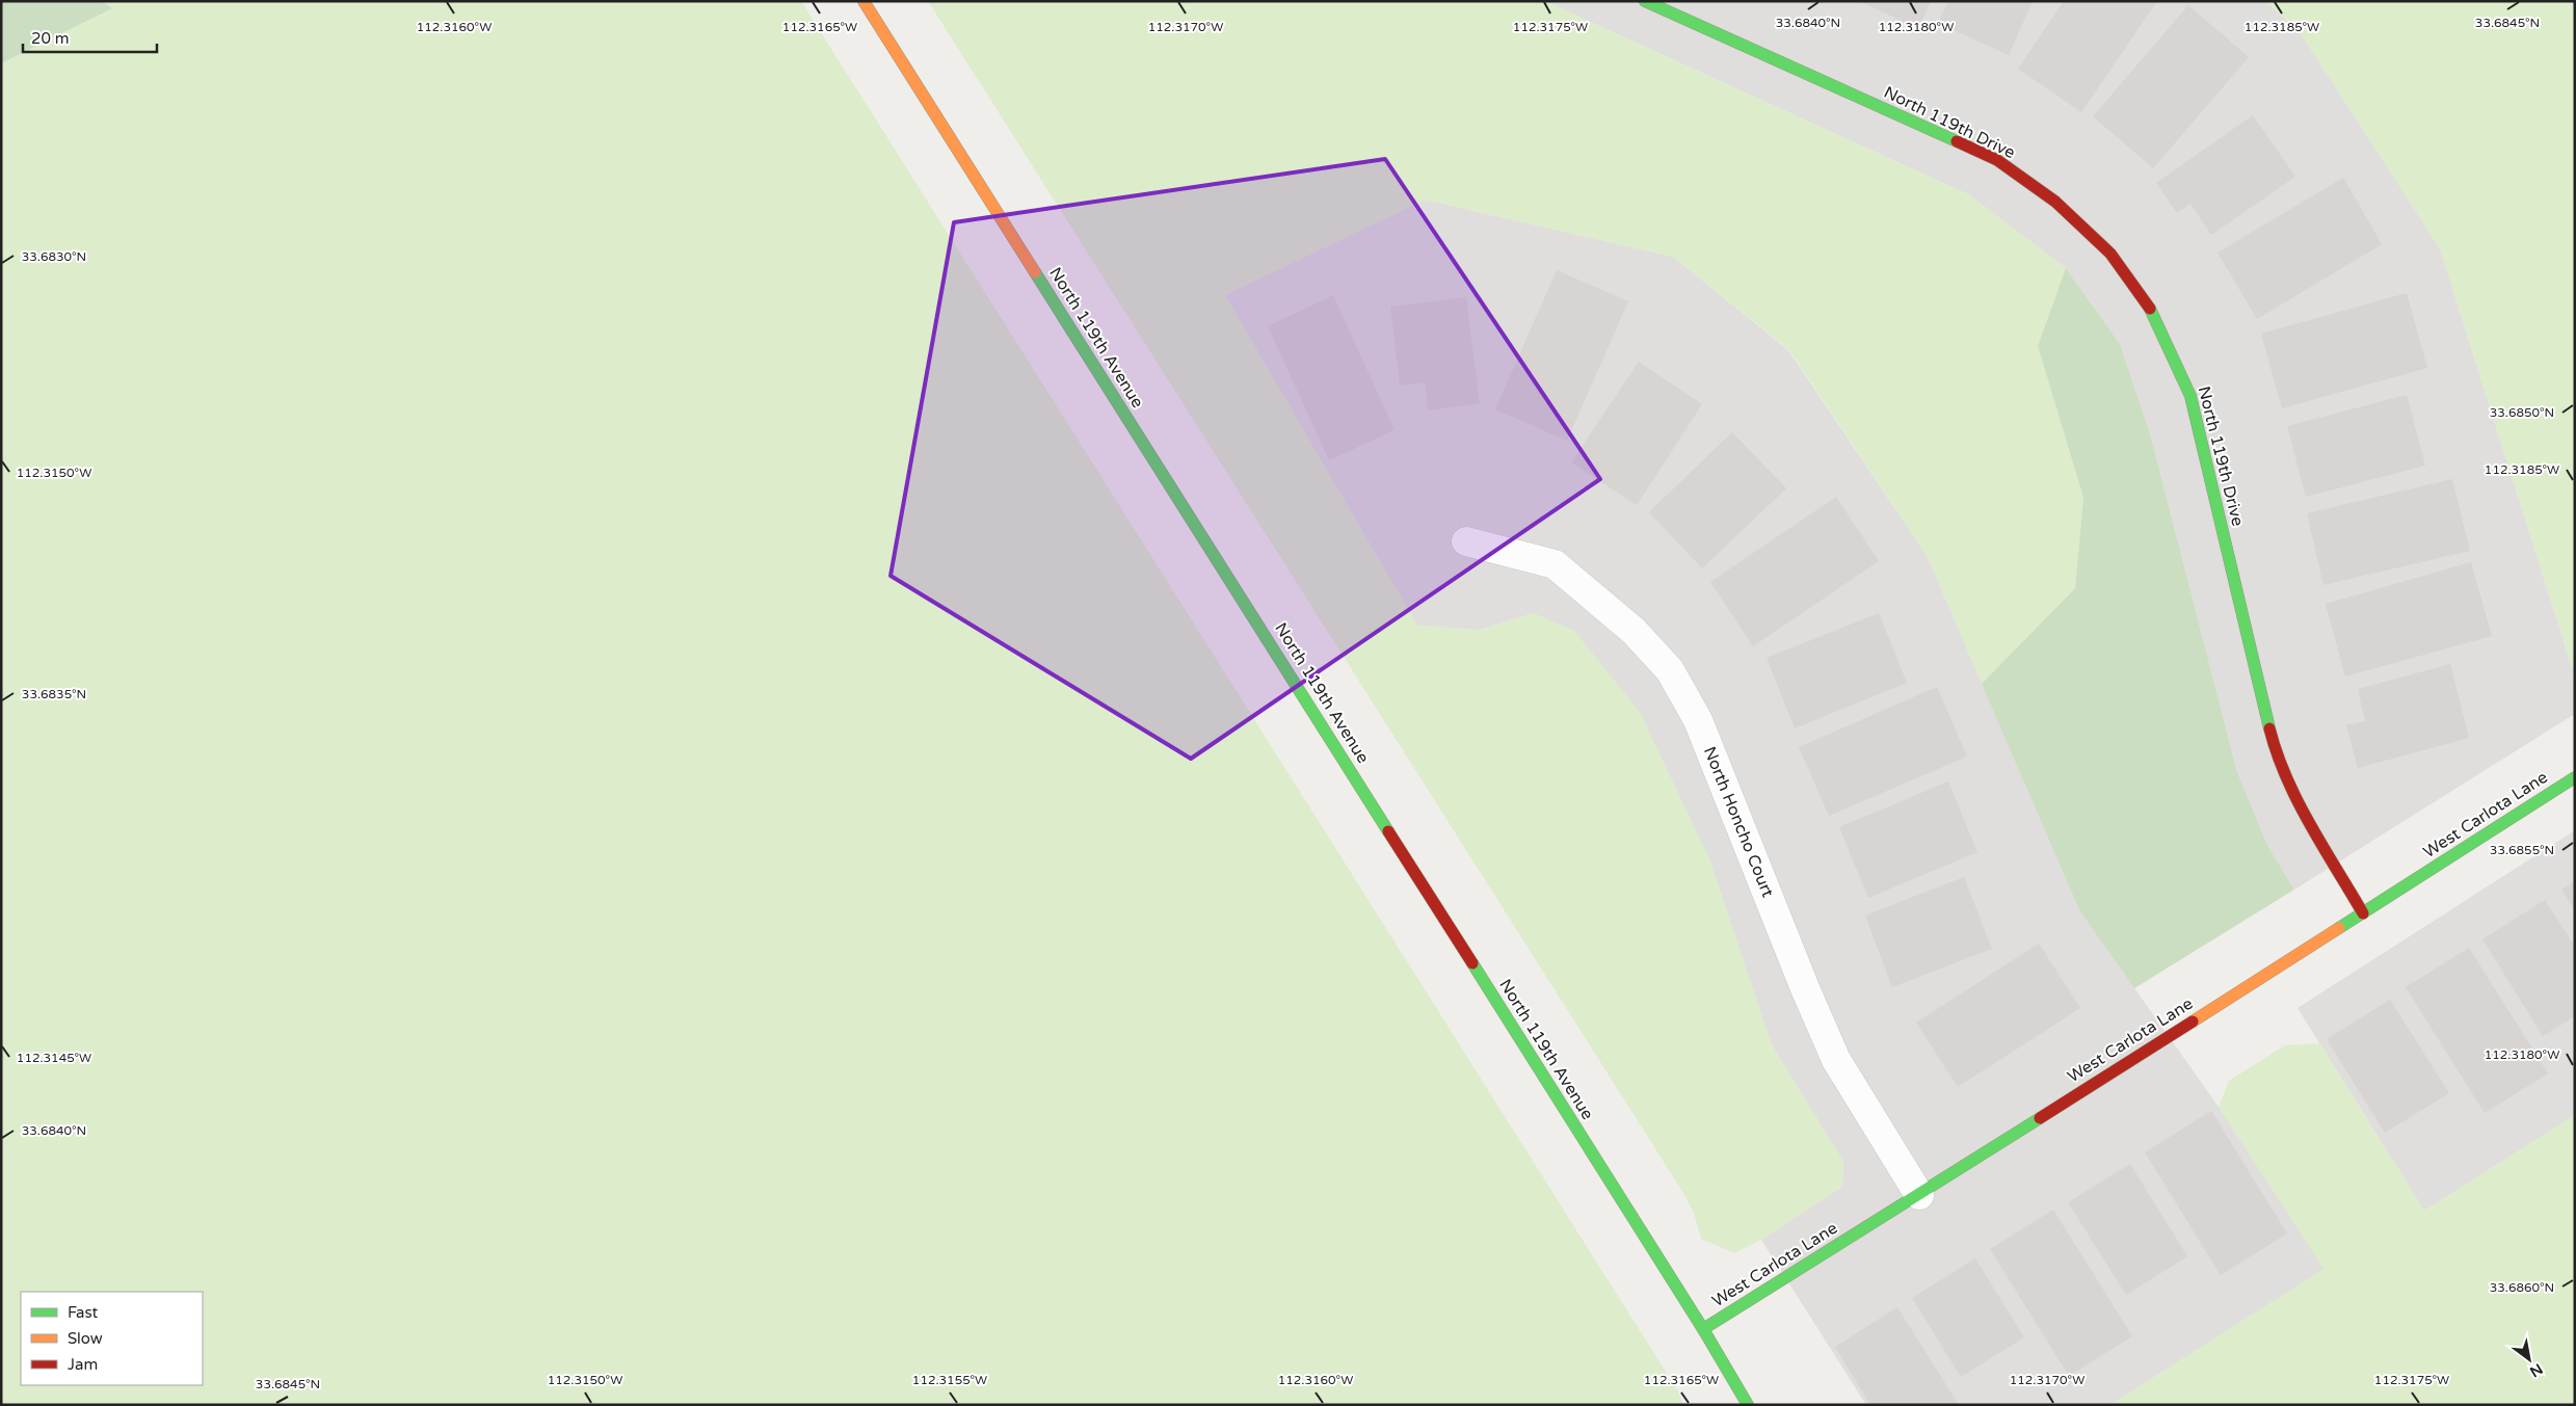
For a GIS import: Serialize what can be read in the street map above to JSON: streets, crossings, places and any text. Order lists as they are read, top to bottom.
{
  "streets": {
    "street": [
      "North 119th Drive",
      "North 119th Avenue",
      "West Carlota Lane",
      "North Honcho Court"
    ]
  },
  "crossings": [
    ["North 119th Drive", "West Carlota Lane"],
    ["North 119th Avenue", "West Carlota Lane"],
    ["West Carlota Lane", "North Honcho Court"]
  ],
  "legend": ["Fast", "Slow", "Jam"],
  "scale_bar": "20 m",
  "north": "bottom right",
  "coordinates": [
    "33.6845°N",
    "33.6840°N",
    "112.3160°W",
    "112.3165°W",
    "112.3170°W",
    "112.3175°W",
    "112.3180°W",
    "112.3185°W",
    "33.6830°N",
    "33.6850°N",
    "112.3150°W",
    "33.6835°N",
    "33.6855°N",
    "112.3145°W",
    "33.6860°N",
    "112.3155°W"
  ]
}
